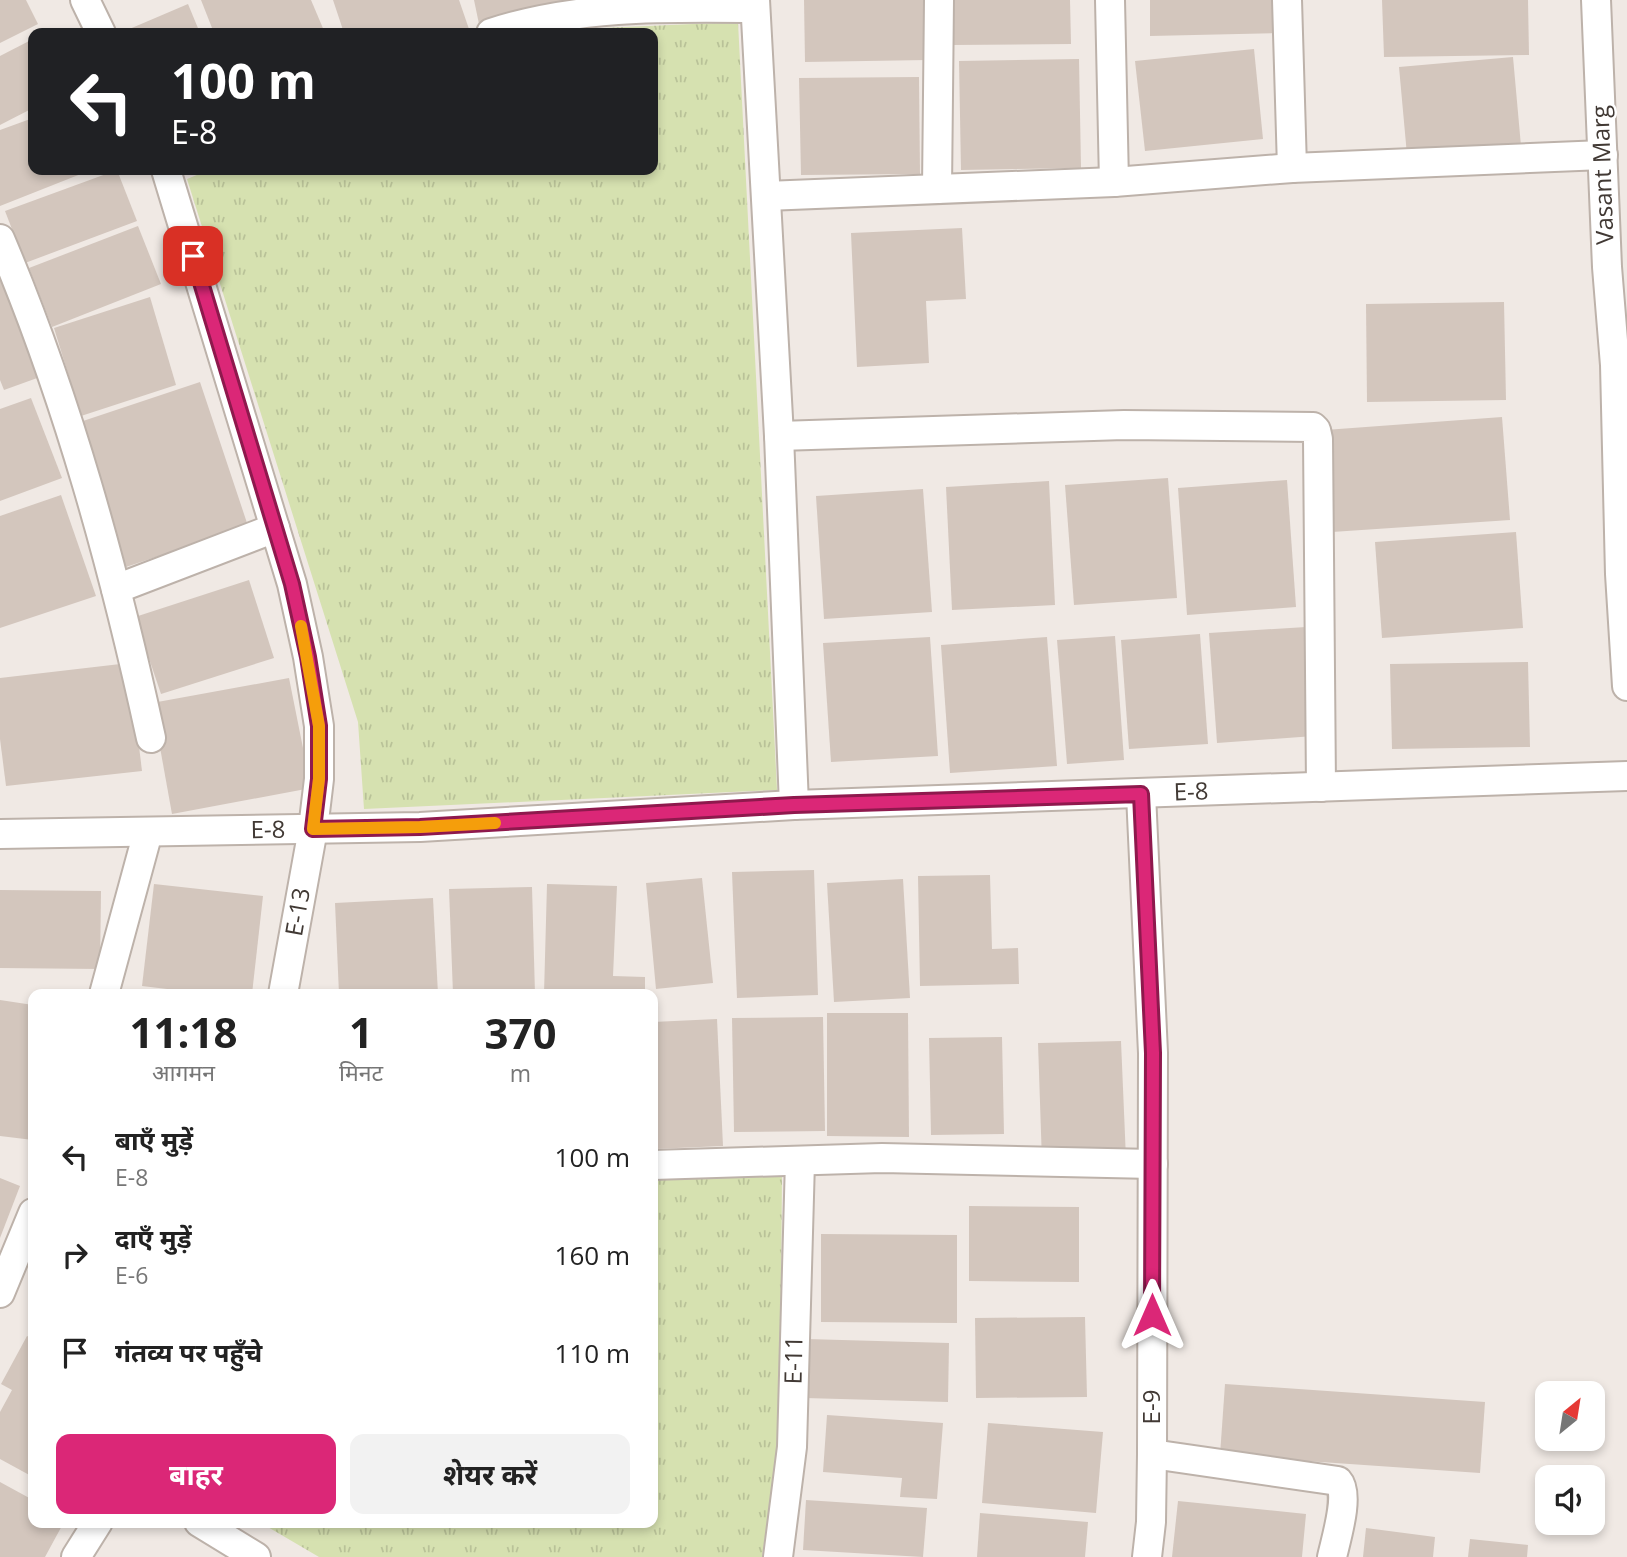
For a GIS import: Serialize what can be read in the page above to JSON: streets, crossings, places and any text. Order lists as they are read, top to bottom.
{
  "streets": {
    "street": [
      "Vasant Marg",
      "E-8",
      "E-13",
      "E-11",
      "E-9"
    ]
  },
  "crossings": [
    ["E-8", "E-13"],
    ["E-8", "E-9"]
  ],
  "north": "top right",
  "page": {
    "turn": ["100 m", "E-8"],
    "eta": [
      "11:18",
      "आगमन",
      "1",
      "मिनट",
      "370",
      "m"
    ],
    "list": [
      {
        "name": "बाएँ मुड़ें",
        "note": "E-8",
        "value": "100 m"
      },
      {
        "name": "दाएँ मुड़ें",
        "note": "E-6",
        "value": "160 m"
      },
      {
        "name": "गंतव्य पर पहुँचे",
        "value": "110 m"
      }
    ],
    "buttons": ["बाहर", "शेयर करें"]
  }
}
